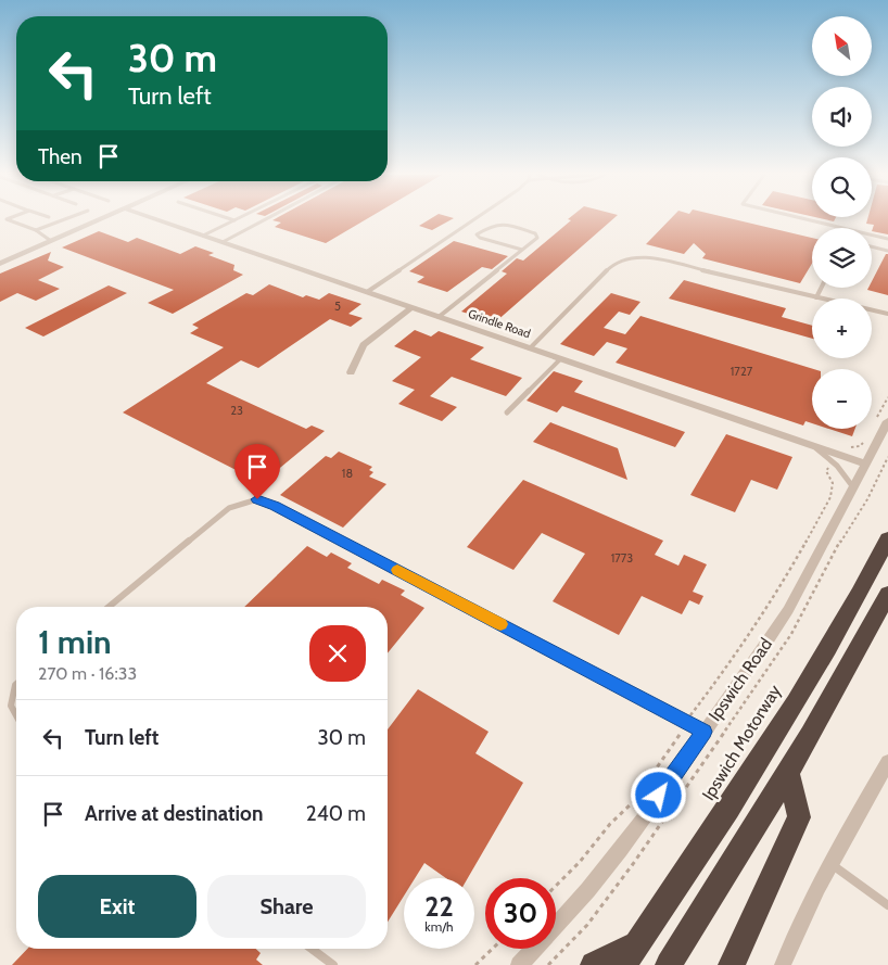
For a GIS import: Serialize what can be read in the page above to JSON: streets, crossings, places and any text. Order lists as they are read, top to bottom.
{
  "streets": {
    "highway": ["Ipswich Motorway"],
    "street": ["Grindle Road", "Ipswich Road"]
  },
  "crossings": [
    ["Grindle Road", "Ipswich Road"]
  ],
  "house_numbers": [
    "5",
    "1727",
    "23",
    "18",
    "1773"
  ],
  "north": "top left",
  "page": {
    "map_buttons": ["+", "−"],
    "turn": ["30 m", "Turn left"],
    "then": "Then",
    "heading": ["1 min", "270 m · 16:33"],
    "list": [
      {
        "name": "Turn left",
        "value": "30 m"
      },
      {
        "name": "Arrive at destination",
        "value": "240 m"
      }
    ],
    "buttons": ["Exit", "Share"],
    "speed": "22 km/h",
    "limit": "30"
  }
}
